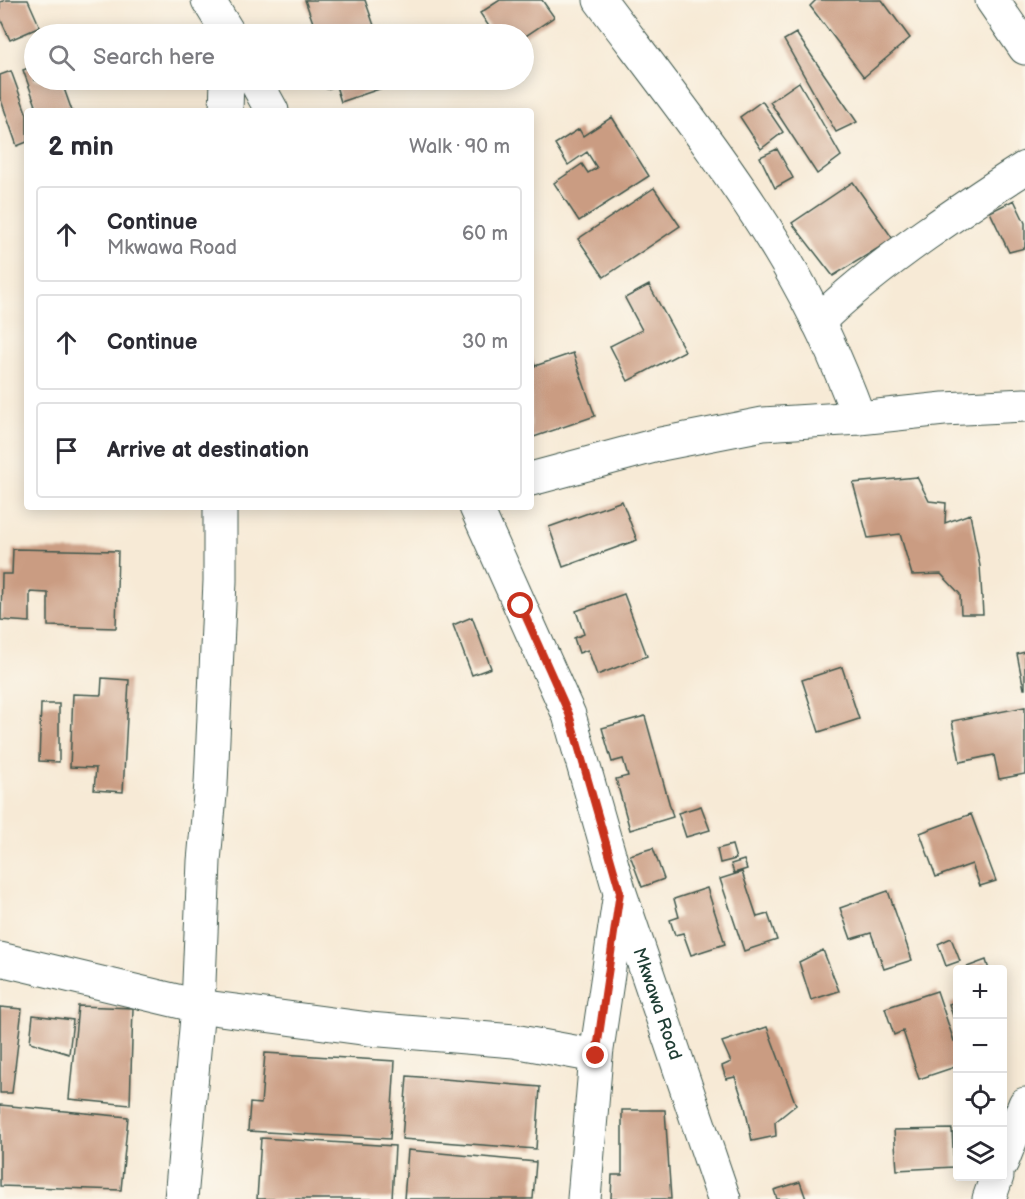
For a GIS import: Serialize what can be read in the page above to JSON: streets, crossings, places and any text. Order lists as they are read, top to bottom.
{
  "streets": {
    "street": ["Mkwawa Road"]
  },
  "page": {
    "search": "Search here",
    "heading": ["2 min", "Walk · 90 m"],
    "list": [
      ["Continue", "Mkwawa Road", "60 m"],
      ["Continue", "30 m"],
      "Arrive at destination"
    ],
    "map_buttons": ["+", "−"]
  }
}
